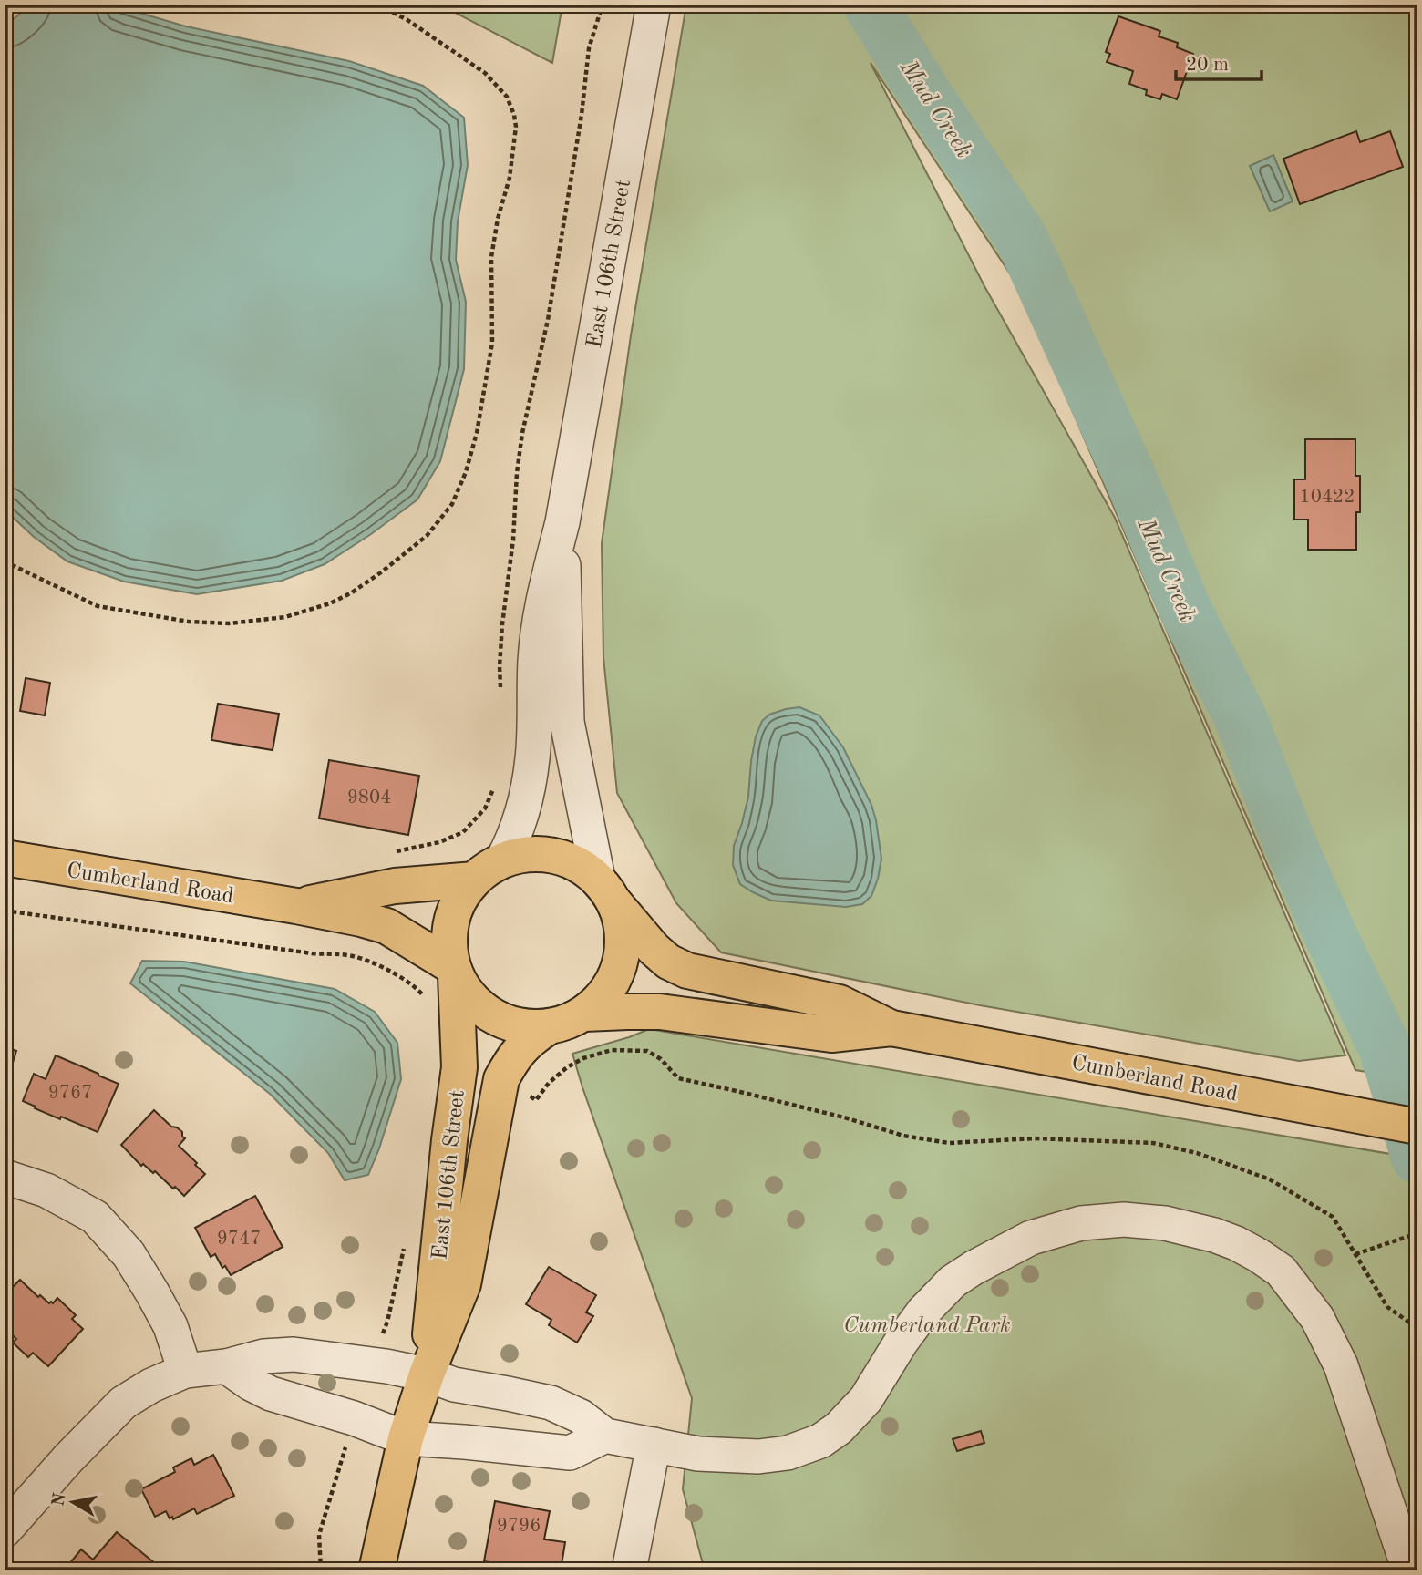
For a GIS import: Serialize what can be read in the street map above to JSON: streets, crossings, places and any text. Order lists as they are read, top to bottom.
{
  "streets": {
    "main road": ["East 106th Street", "Cumberland Road"]
  },
  "crossings": [
    ["East 106th Street", "Cumberland Road"]
  ],
  "water": ["Mud Creek"],
  "parks": ["Cumberland Park"],
  "house_numbers": [
    "10422",
    "9804",
    "9767",
    "9747",
    "9796"
  ],
  "scale_bar": "20 m",
  "north": "left"
}
